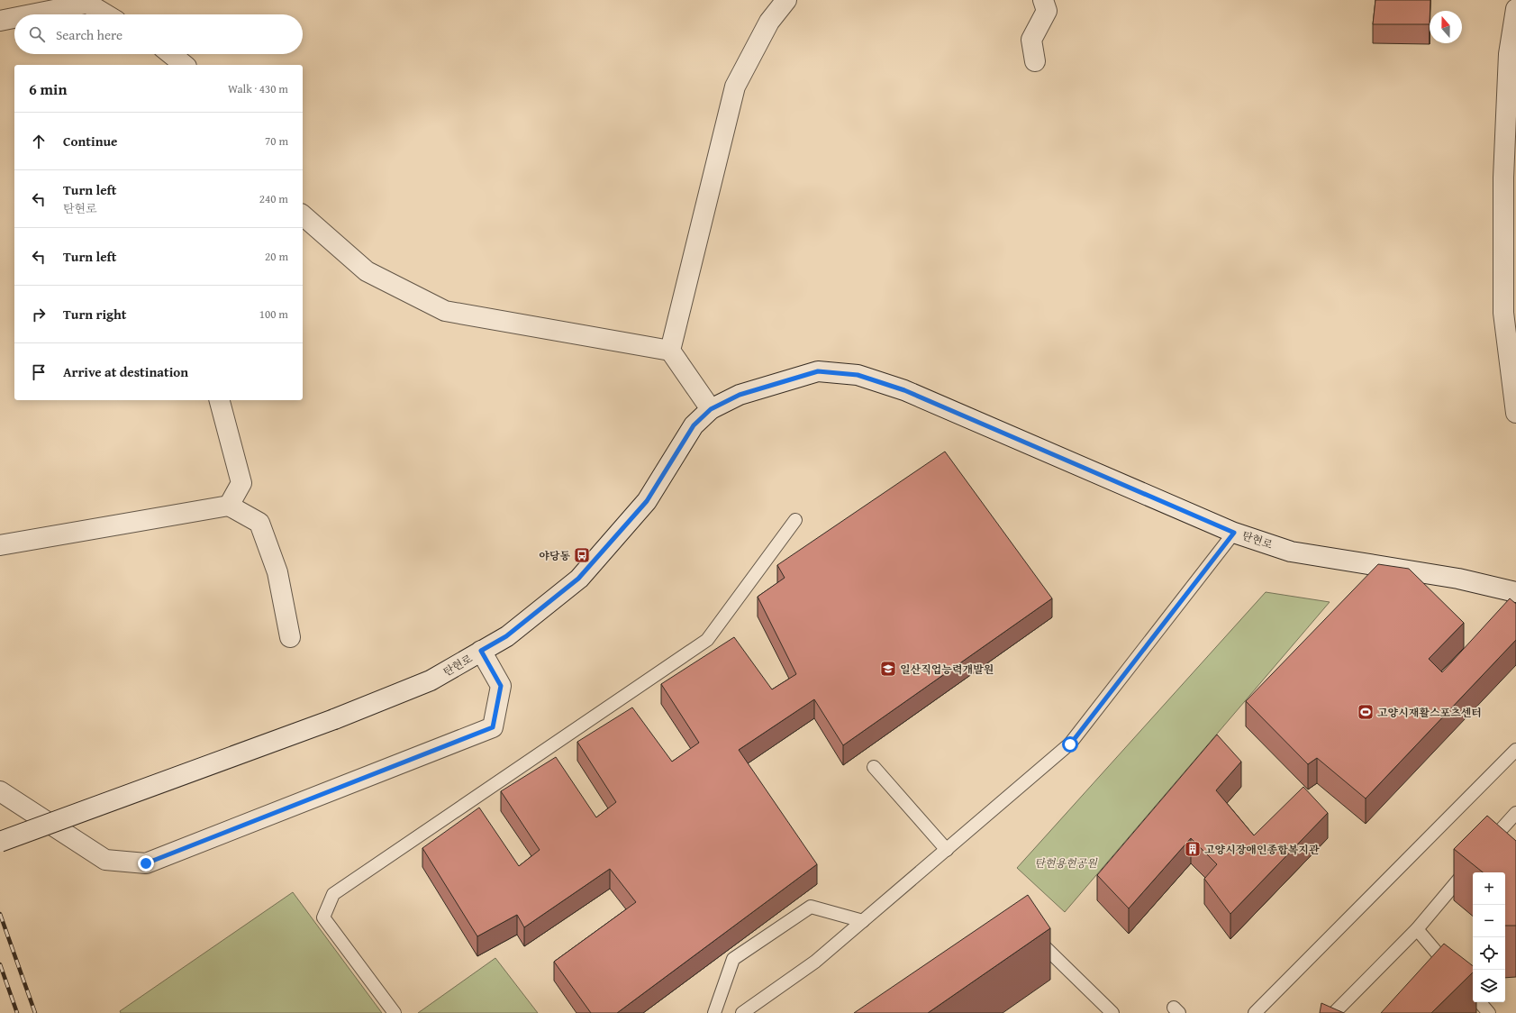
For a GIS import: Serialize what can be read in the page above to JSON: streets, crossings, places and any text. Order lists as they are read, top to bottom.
{
  "streets": {
    "street": ["탄현로"]
  },
  "parks": ["탄현용현공원"],
  "places": {
    "bus stop": ["야당동"],
    "school or university": ["일산직업능력개발원"],
    "sports": ["고양시재활스포츠센터"],
    "building": ["고양시장애인종합복지관"]
  },
  "north": "top",
  "page": {
    "search": "Search here",
    "heading": ["6 min", "Walk · 430 m"],
    "list": [
      ["Continue", "70 m"],
      ["Turn left", "탄현로", "240 m"],
      ["Turn left", "20 m"],
      ["Turn right", "100 m"],
      "Arrive at destination"
    ],
    "map_buttons": ["+", "−"]
  }
}
